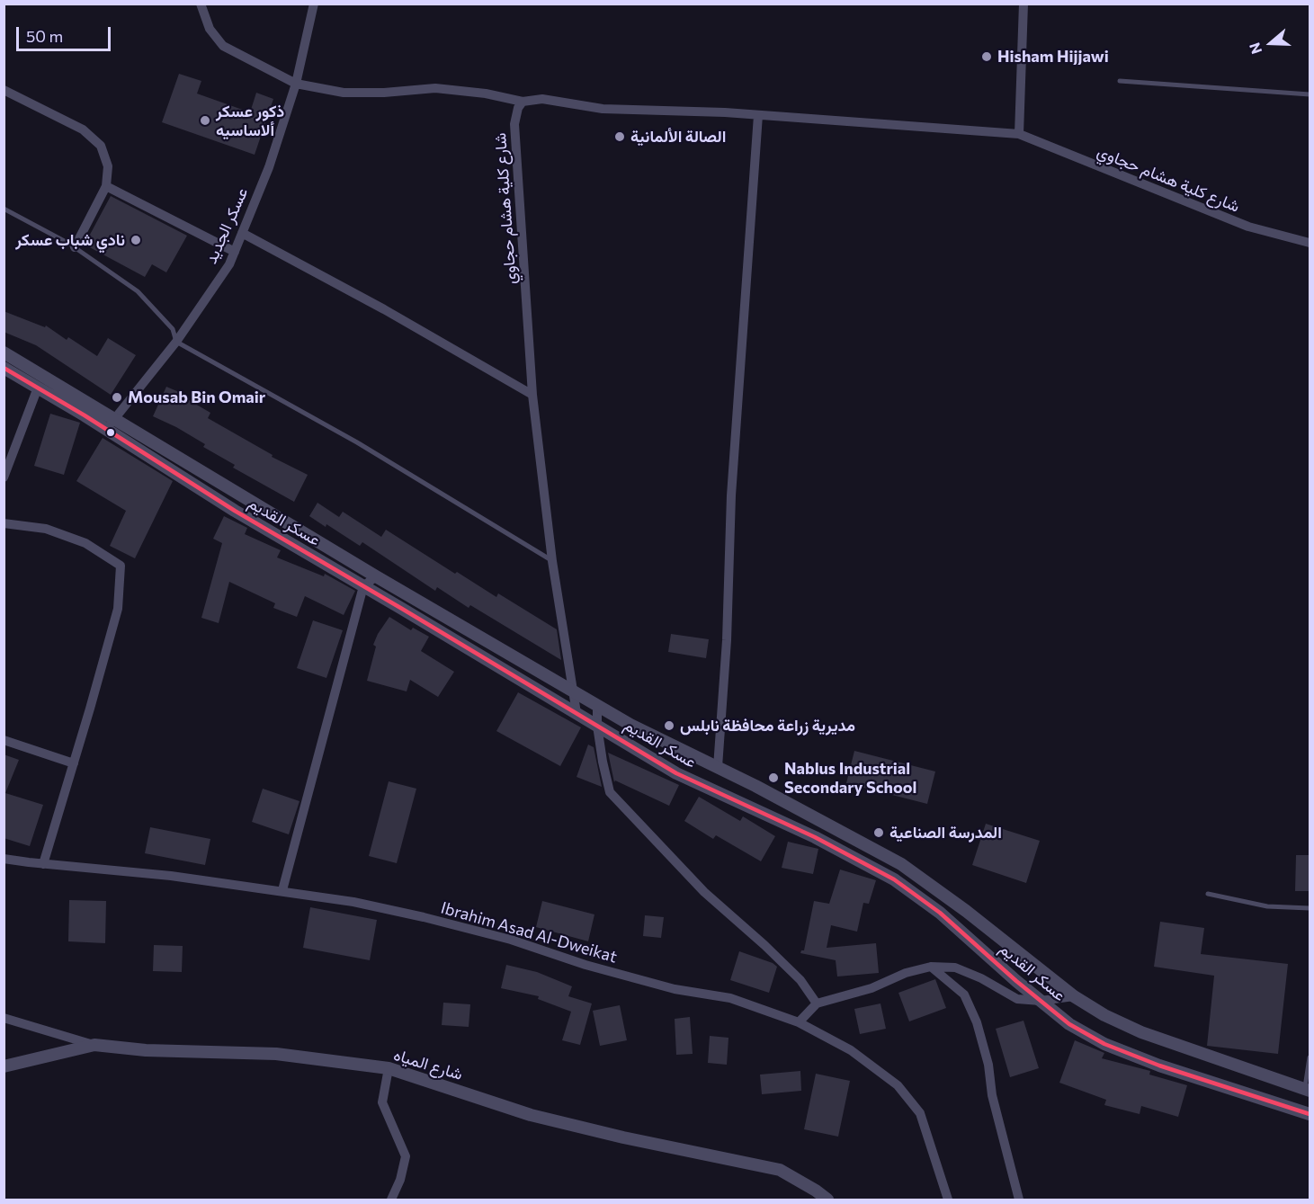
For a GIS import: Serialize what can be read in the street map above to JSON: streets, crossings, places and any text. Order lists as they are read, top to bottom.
{
  "streets": {
    "street": [
      "شارع كلية هشام حجاوي",
      "عسكر الجديد",
      "عسكر القديم",
      "Ibrahim Asad Al-Dweikat",
      "شارع المياه"
    ]
  },
  "crossings": [
    ["شارع كلية هشام حجاوي", "عسكر القديم"],
    ["عسكر الجديد", "عسكر القديم"]
  ],
  "places": [
    "Hisham Hijjawi",
    "ذكور عسكر ألاساسيه",
    "الصالة الألمانية",
    "نادي شباب عسكر",
    "Mousab Bin Omair",
    "مديرية زراعة محافظة نابلس",
    "Nablus Industrial Secondary School",
    "المدرسة الصناعية"
  ],
  "scale_bar": "50 m",
  "north": "left"
}
